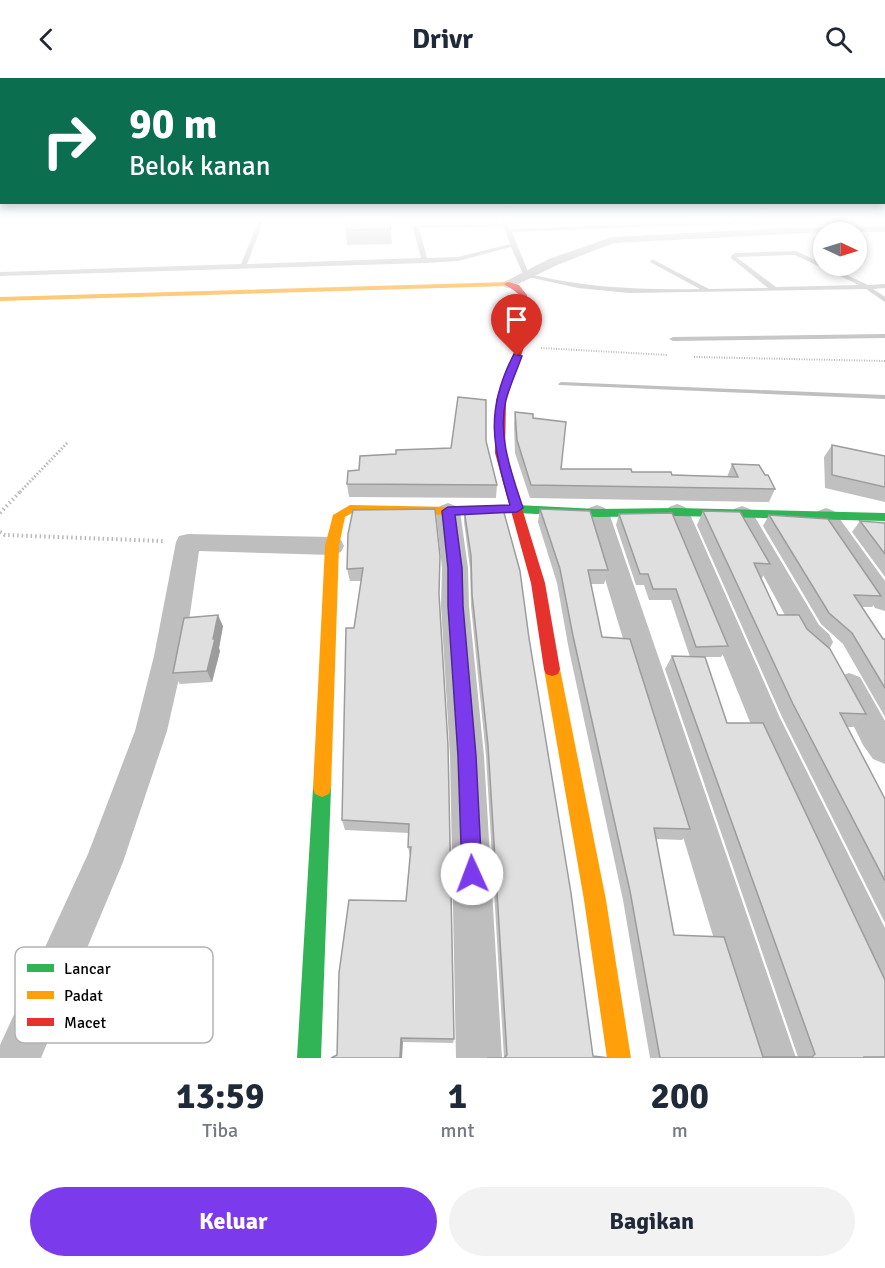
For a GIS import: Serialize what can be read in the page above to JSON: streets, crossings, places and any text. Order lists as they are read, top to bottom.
{
  "legend": ["Lancar", "Padat", "Macet"],
  "north": "right",
  "page": {
    "header": "Drivr",
    "turn": ["90 m", "Belok kanan"],
    "eta": [
      "13:59",
      "Tiba",
      "1",
      "mnt",
      "200",
      "m"
    ],
    "buttons": ["Keluar", "Bagikan"]
  }
}
